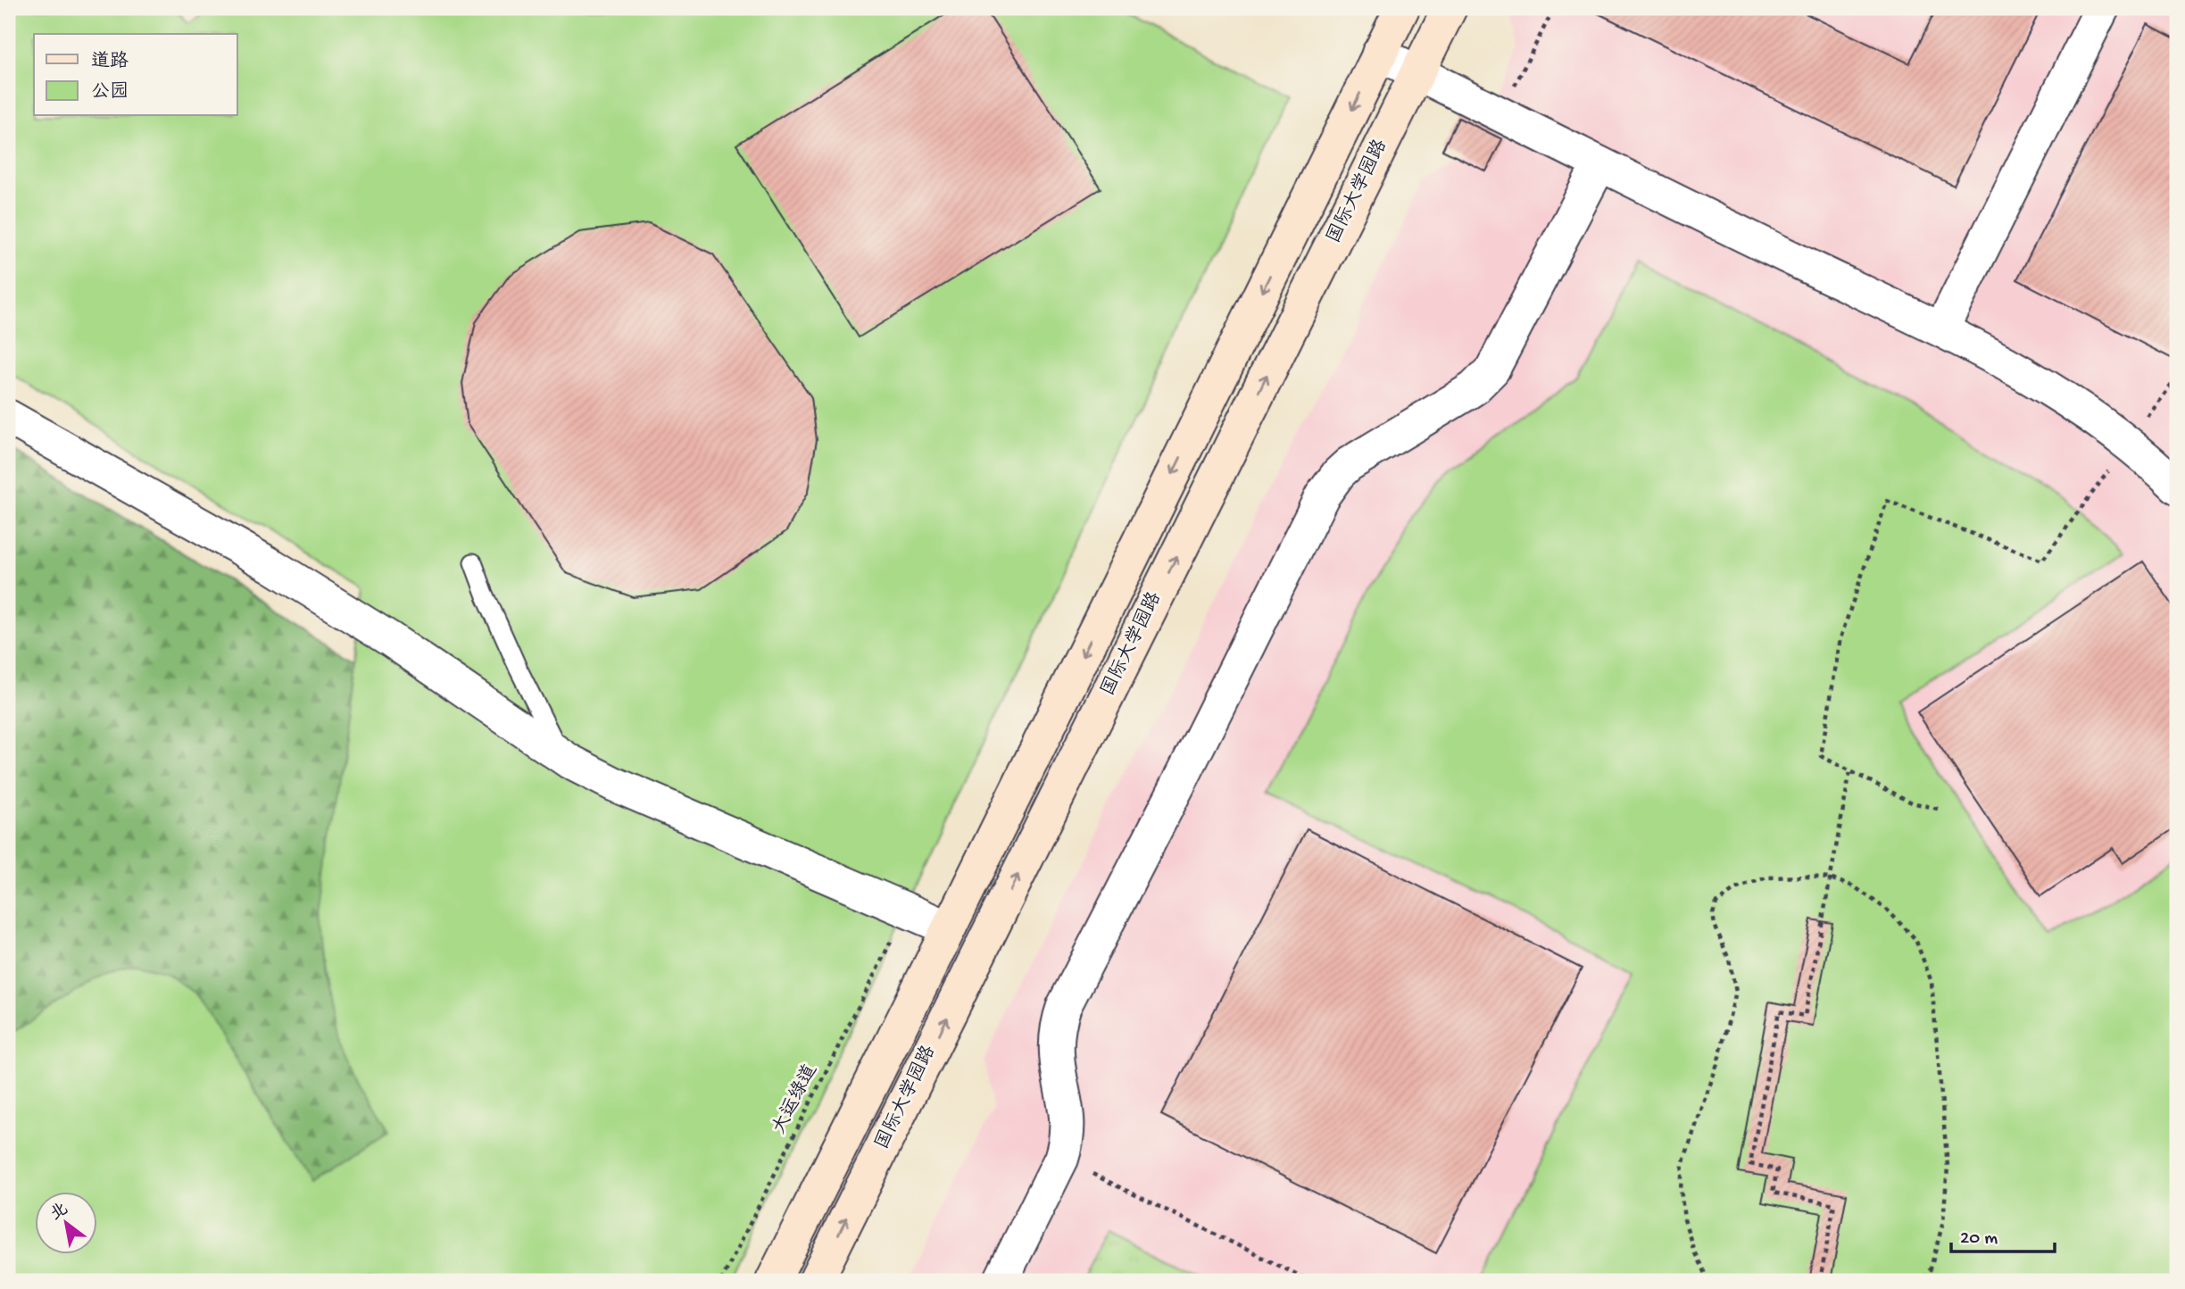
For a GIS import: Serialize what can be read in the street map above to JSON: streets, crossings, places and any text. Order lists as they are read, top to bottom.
{
  "streets": {
    "street": ["国际大学园路"],
    "path": ["大运绿道"]
  },
  "legend": ["道路", "公园"],
  "scale_bar": "20 m",
  "north": "top left"
}
